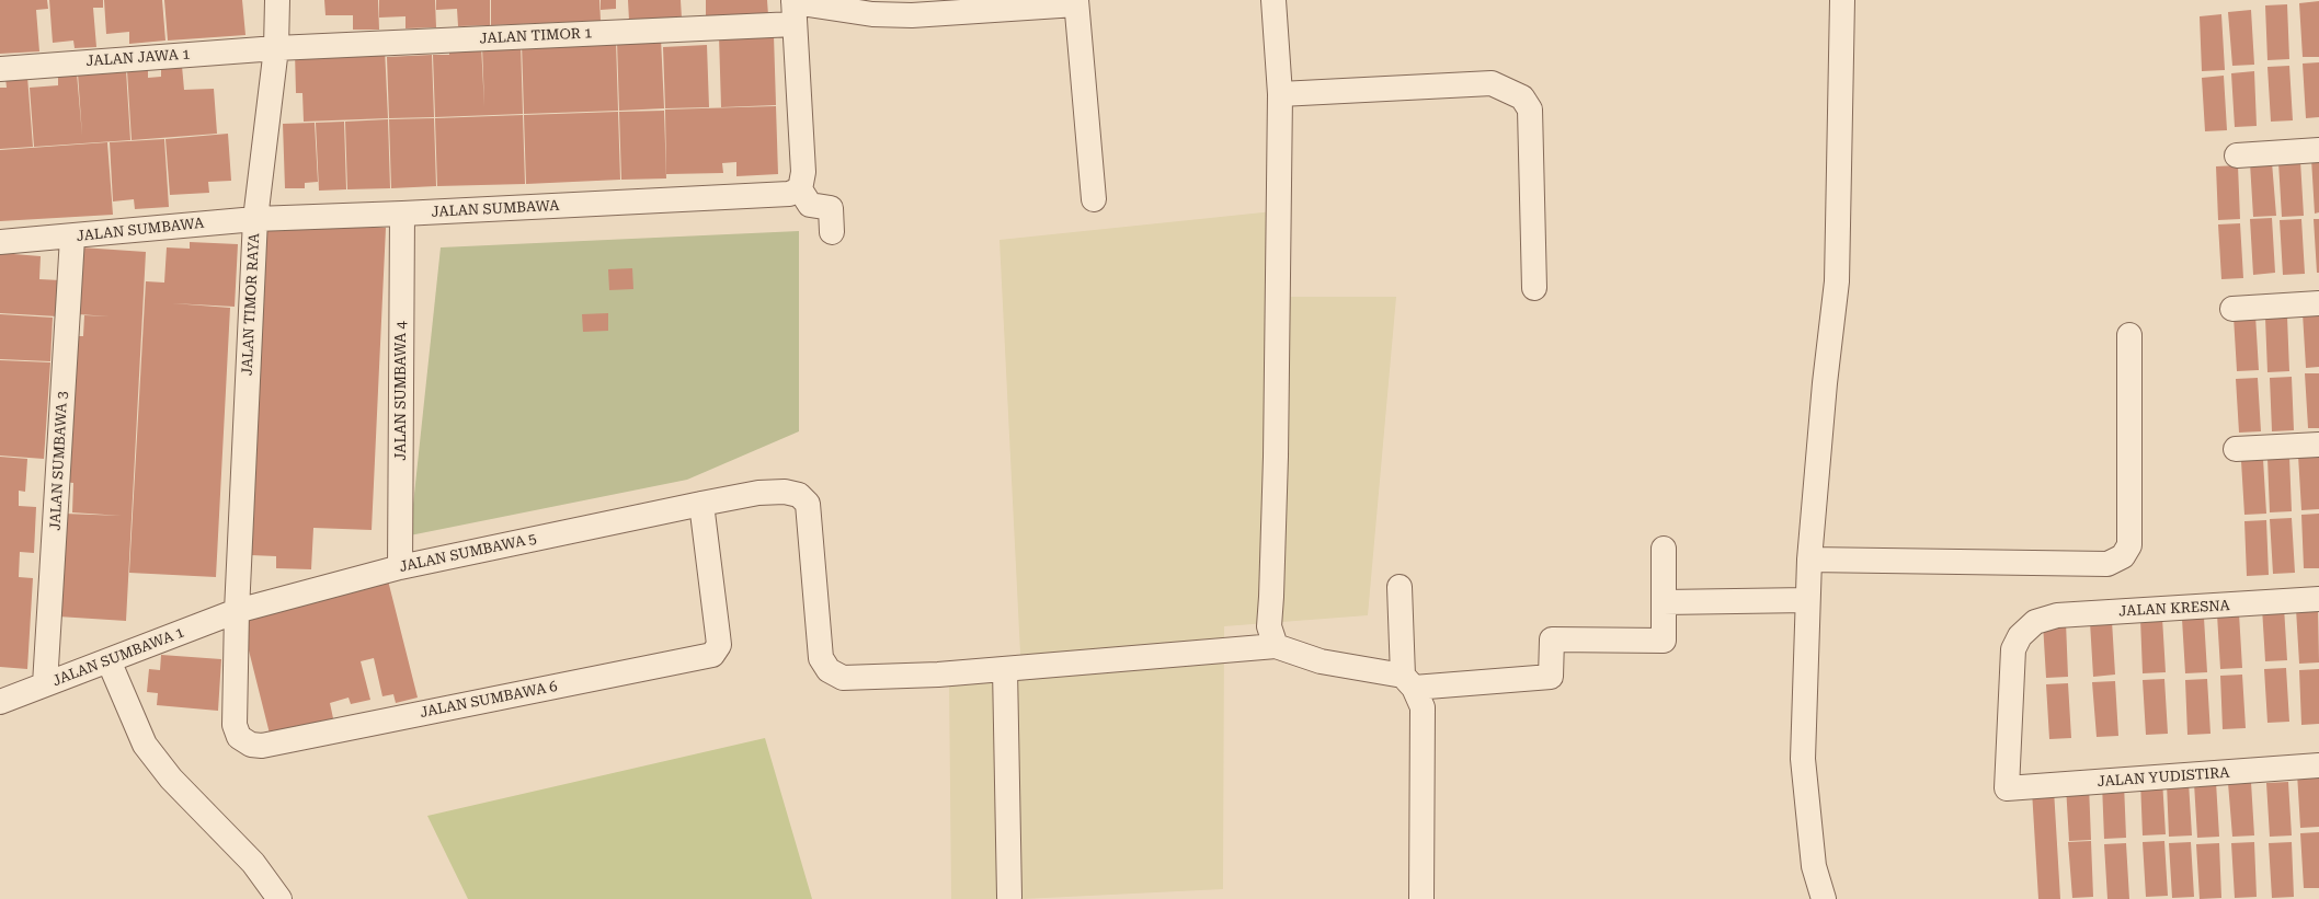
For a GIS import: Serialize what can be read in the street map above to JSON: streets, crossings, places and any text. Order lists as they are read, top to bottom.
{
  "streets": {
    "street": [
      "JALAN TIMOR 1",
      "JALAN JAWA 1",
      "JALAN SUMBAWA",
      "JALAN TIMOR RAYA",
      "JALAN SUMBAWA 4",
      "JALAN SUMBAWA 3",
      "JALAN SUMBAWA 5",
      "JALAN KRESNA",
      "JALAN SUMBAWA 1",
      "JALAN SUMBAWA 6",
      "JALAN YUDISTIRA"
    ]
  },
  "crossings": [
    ["JALAN TIMOR 1", "JALAN JAWA 1"],
    ["JALAN TIMOR 1", "JALAN TIMOR RAYA"],
    ["JALAN JAWA 1", "JALAN TIMOR RAYA"],
    ["JALAN SUMBAWA", "JALAN TIMOR RAYA"],
    ["JALAN SUMBAWA", "JALAN SUMBAWA 4"],
    ["JALAN SUMBAWA", "JALAN SUMBAWA 3"],
    ["JALAN TIMOR RAYA", "JALAN SUMBAWA 5"],
    ["JALAN TIMOR RAYA", "JALAN SUMBAWA 1"],
    ["JALAN TIMOR RAYA", "JALAN SUMBAWA 6"],
    ["JALAN SUMBAWA 4", "JALAN SUMBAWA 5"],
    ["JALAN SUMBAWA 3", "JALAN SUMBAWA 1"],
    ["JALAN SUMBAWA 5", "JALAN SUMBAWA 1"],
    ["JALAN SUMBAWA 5", "JALAN SUMBAWA 6"],
    ["JALAN KRESNA", "JALAN YUDISTIRA"],
    ["JALAN SUMBAWA 1", "JALAN SUMBAWA 6"]
  ]
}
